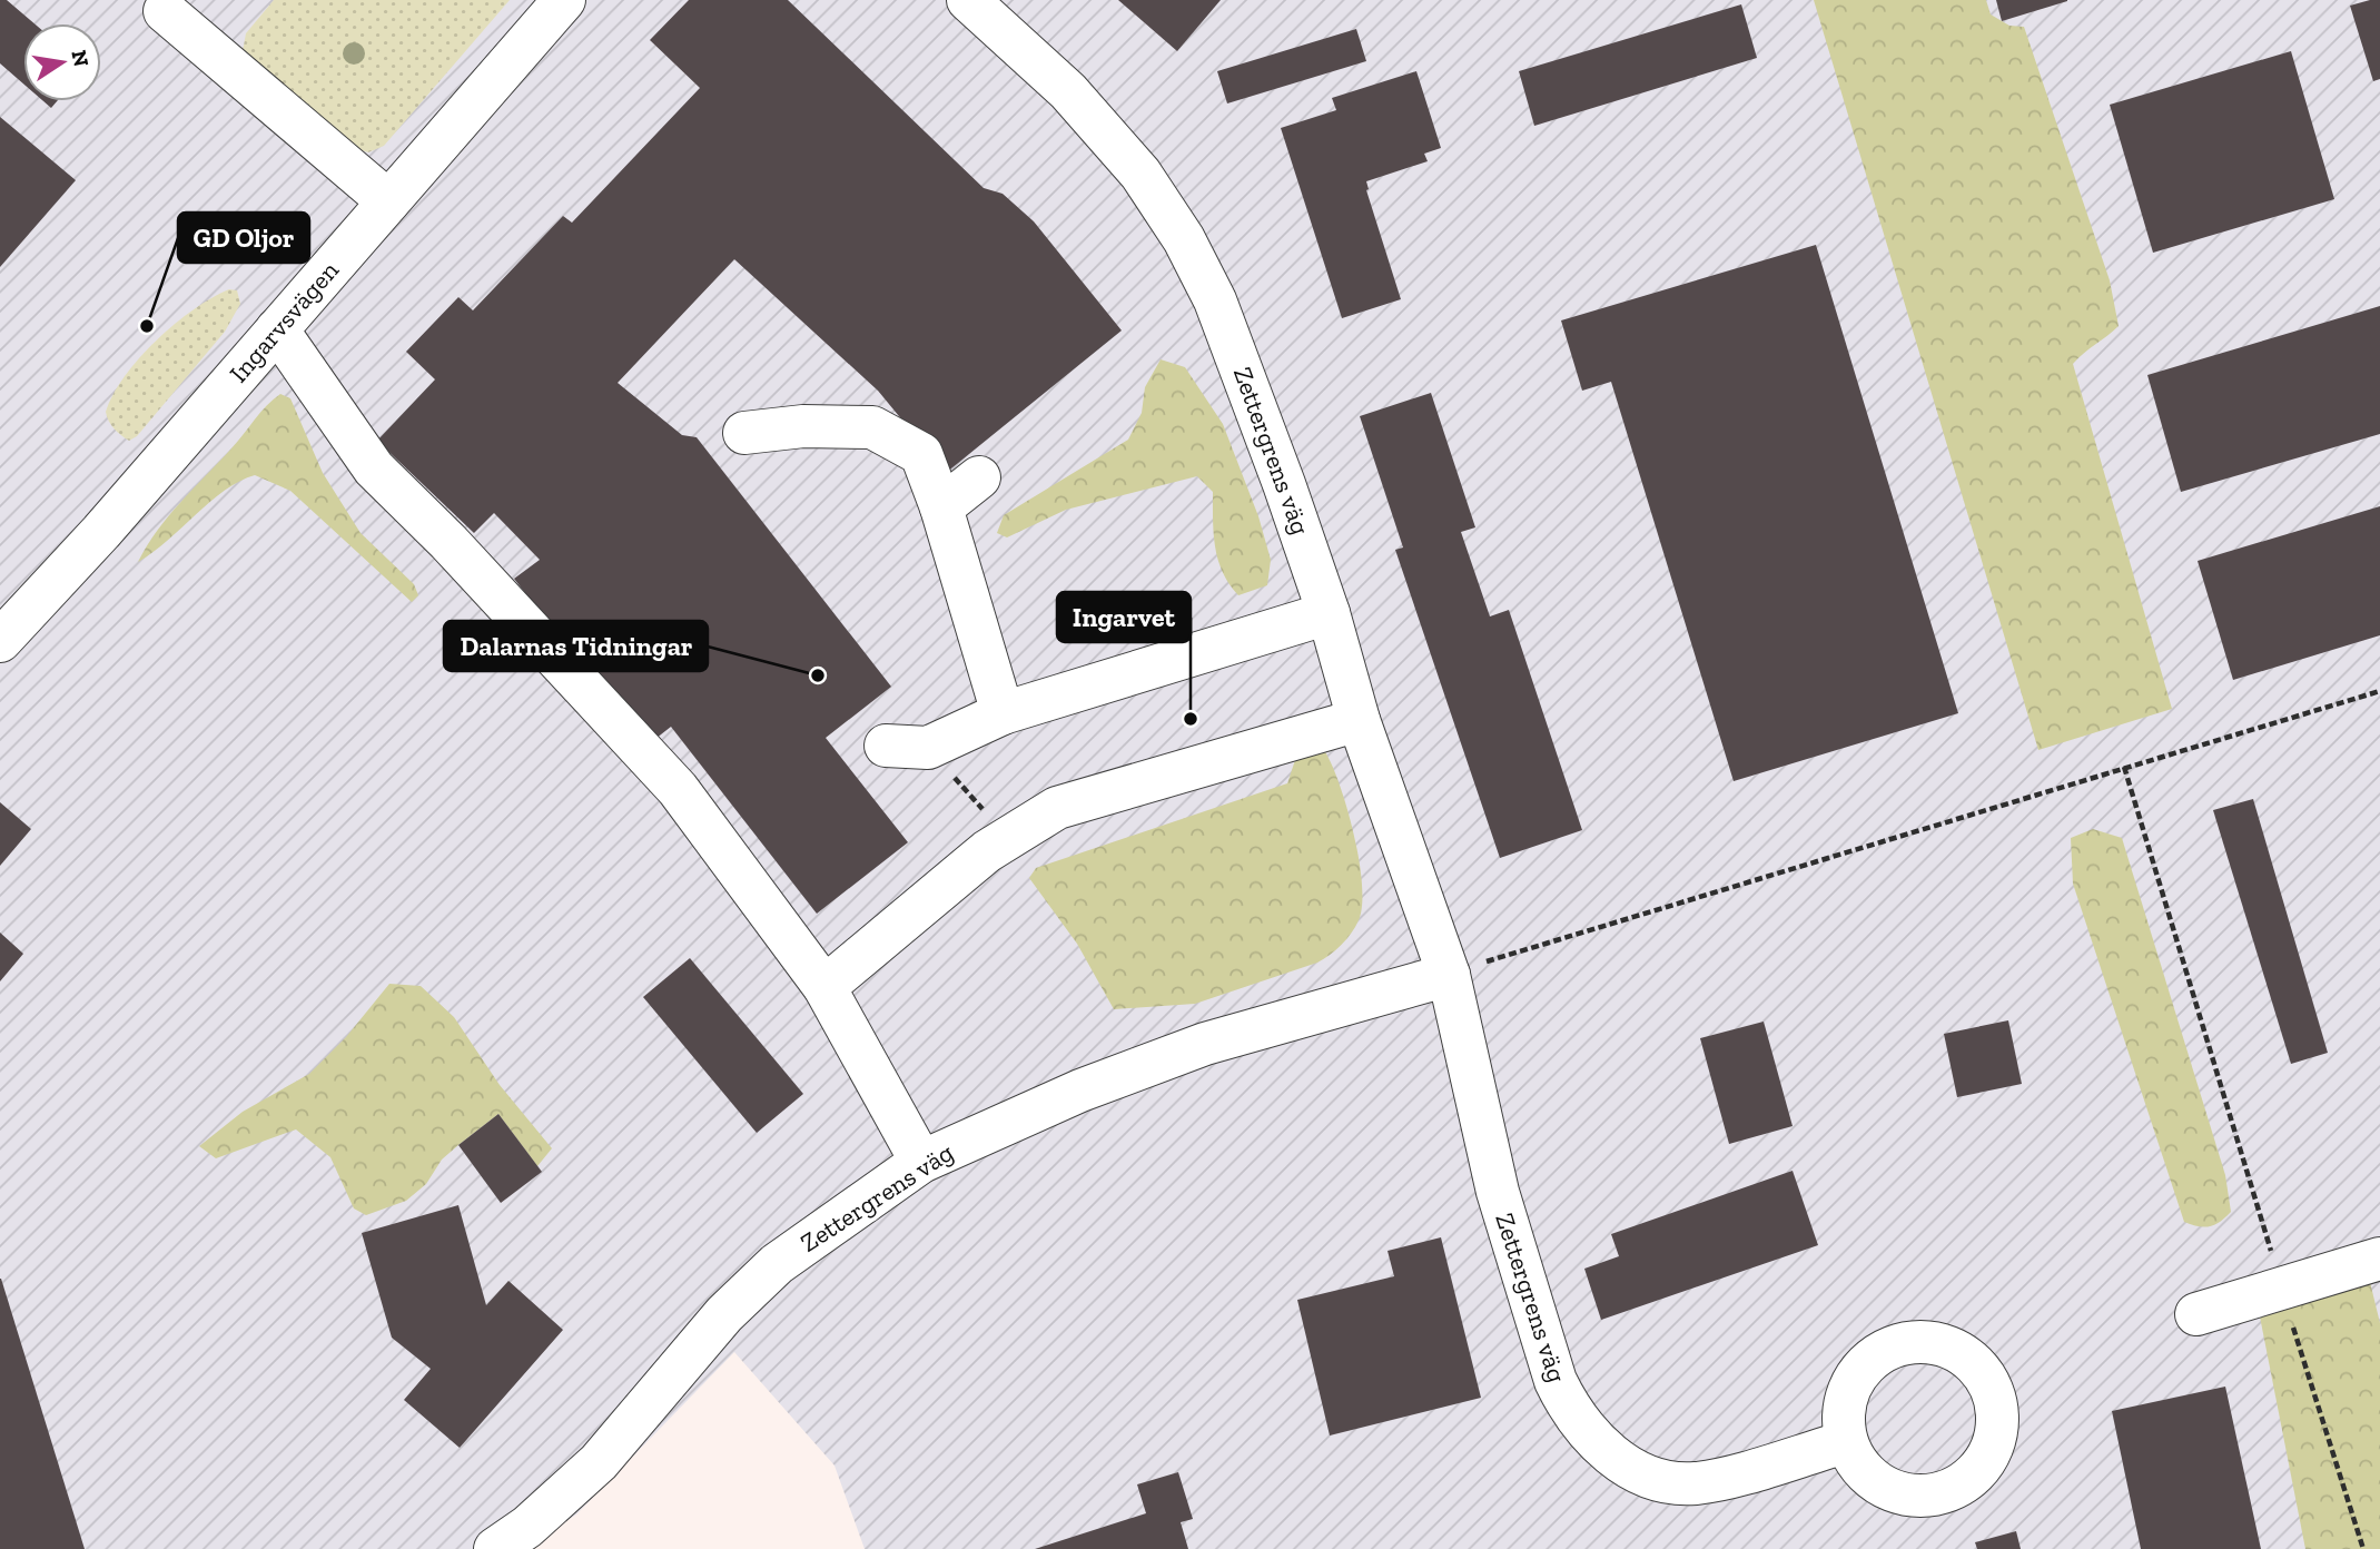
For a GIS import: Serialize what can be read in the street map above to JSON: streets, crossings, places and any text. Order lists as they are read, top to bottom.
{
  "streets": {
    "street": ["Ingarvsvägen", "Zettergrens väg"]
  },
  "places": ["GD Oljor", "Dalarnas Tidningar", "Ingarvet"],
  "north": "right"
}
